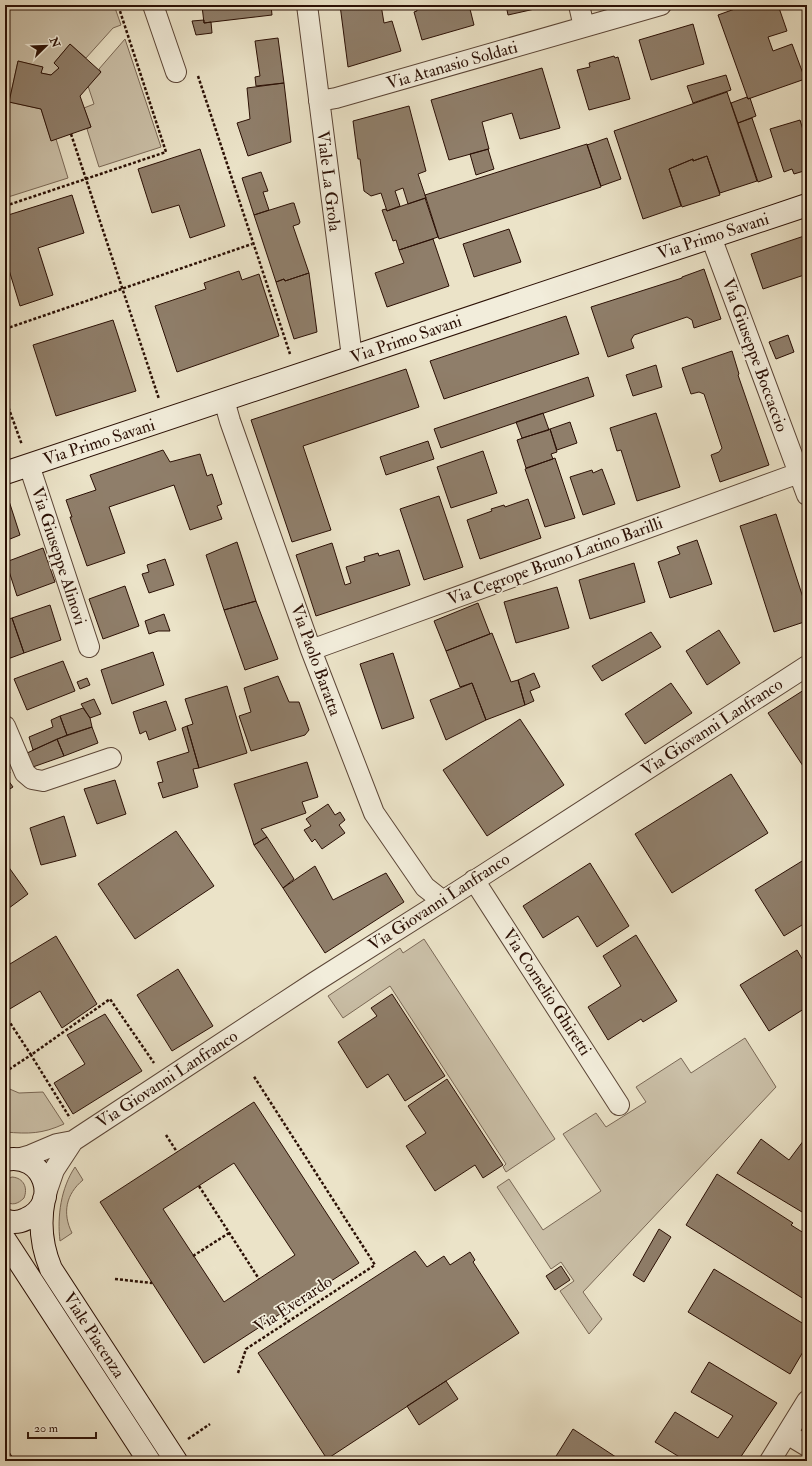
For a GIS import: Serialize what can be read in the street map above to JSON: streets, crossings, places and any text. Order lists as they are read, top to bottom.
{
  "streets": {
    "street": [
      "Via Atanasio Soldati",
      "Viale La Grola",
      "Via Primo Savani",
      "Via Giuseppe Boccaccio",
      "Via Giuseppe Alinovi",
      "Via Cegrope Bruno Latino Barilli",
      "Via Paolo Baratta",
      "Via Giovanni Lanfranco",
      "Via Cornelio Ghiretti",
      "Viale Piacenza"
    ],
    "path": ["Via Everardo"]
  },
  "crossings": [
    ["Via Atanasio Soldati", "Viale La Grola"],
    ["Viale La Grola", "Via Primo Savani"],
    ["Via Primo Savani", "Via Giuseppe Boccaccio"],
    ["Via Primo Savani", "Via Giuseppe Alinovi"],
    ["Via Primo Savani", "Via Paolo Baratta"],
    ["Via Giuseppe Boccaccio", "Via Cegrope Bruno Latino Barilli"],
    ["Via Cegrope Bruno Latino Barilli", "Via Paolo Baratta"],
    ["Via Paolo Baratta", "Via Giovanni Lanfranco"],
    ["Via Giovanni Lanfranco", "Via Cornelio Ghiretti"],
    ["Via Giovanni Lanfranco", "Viale Piacenza"]
  ],
  "scale_bar": "20 m",
  "north": "top right"
}
